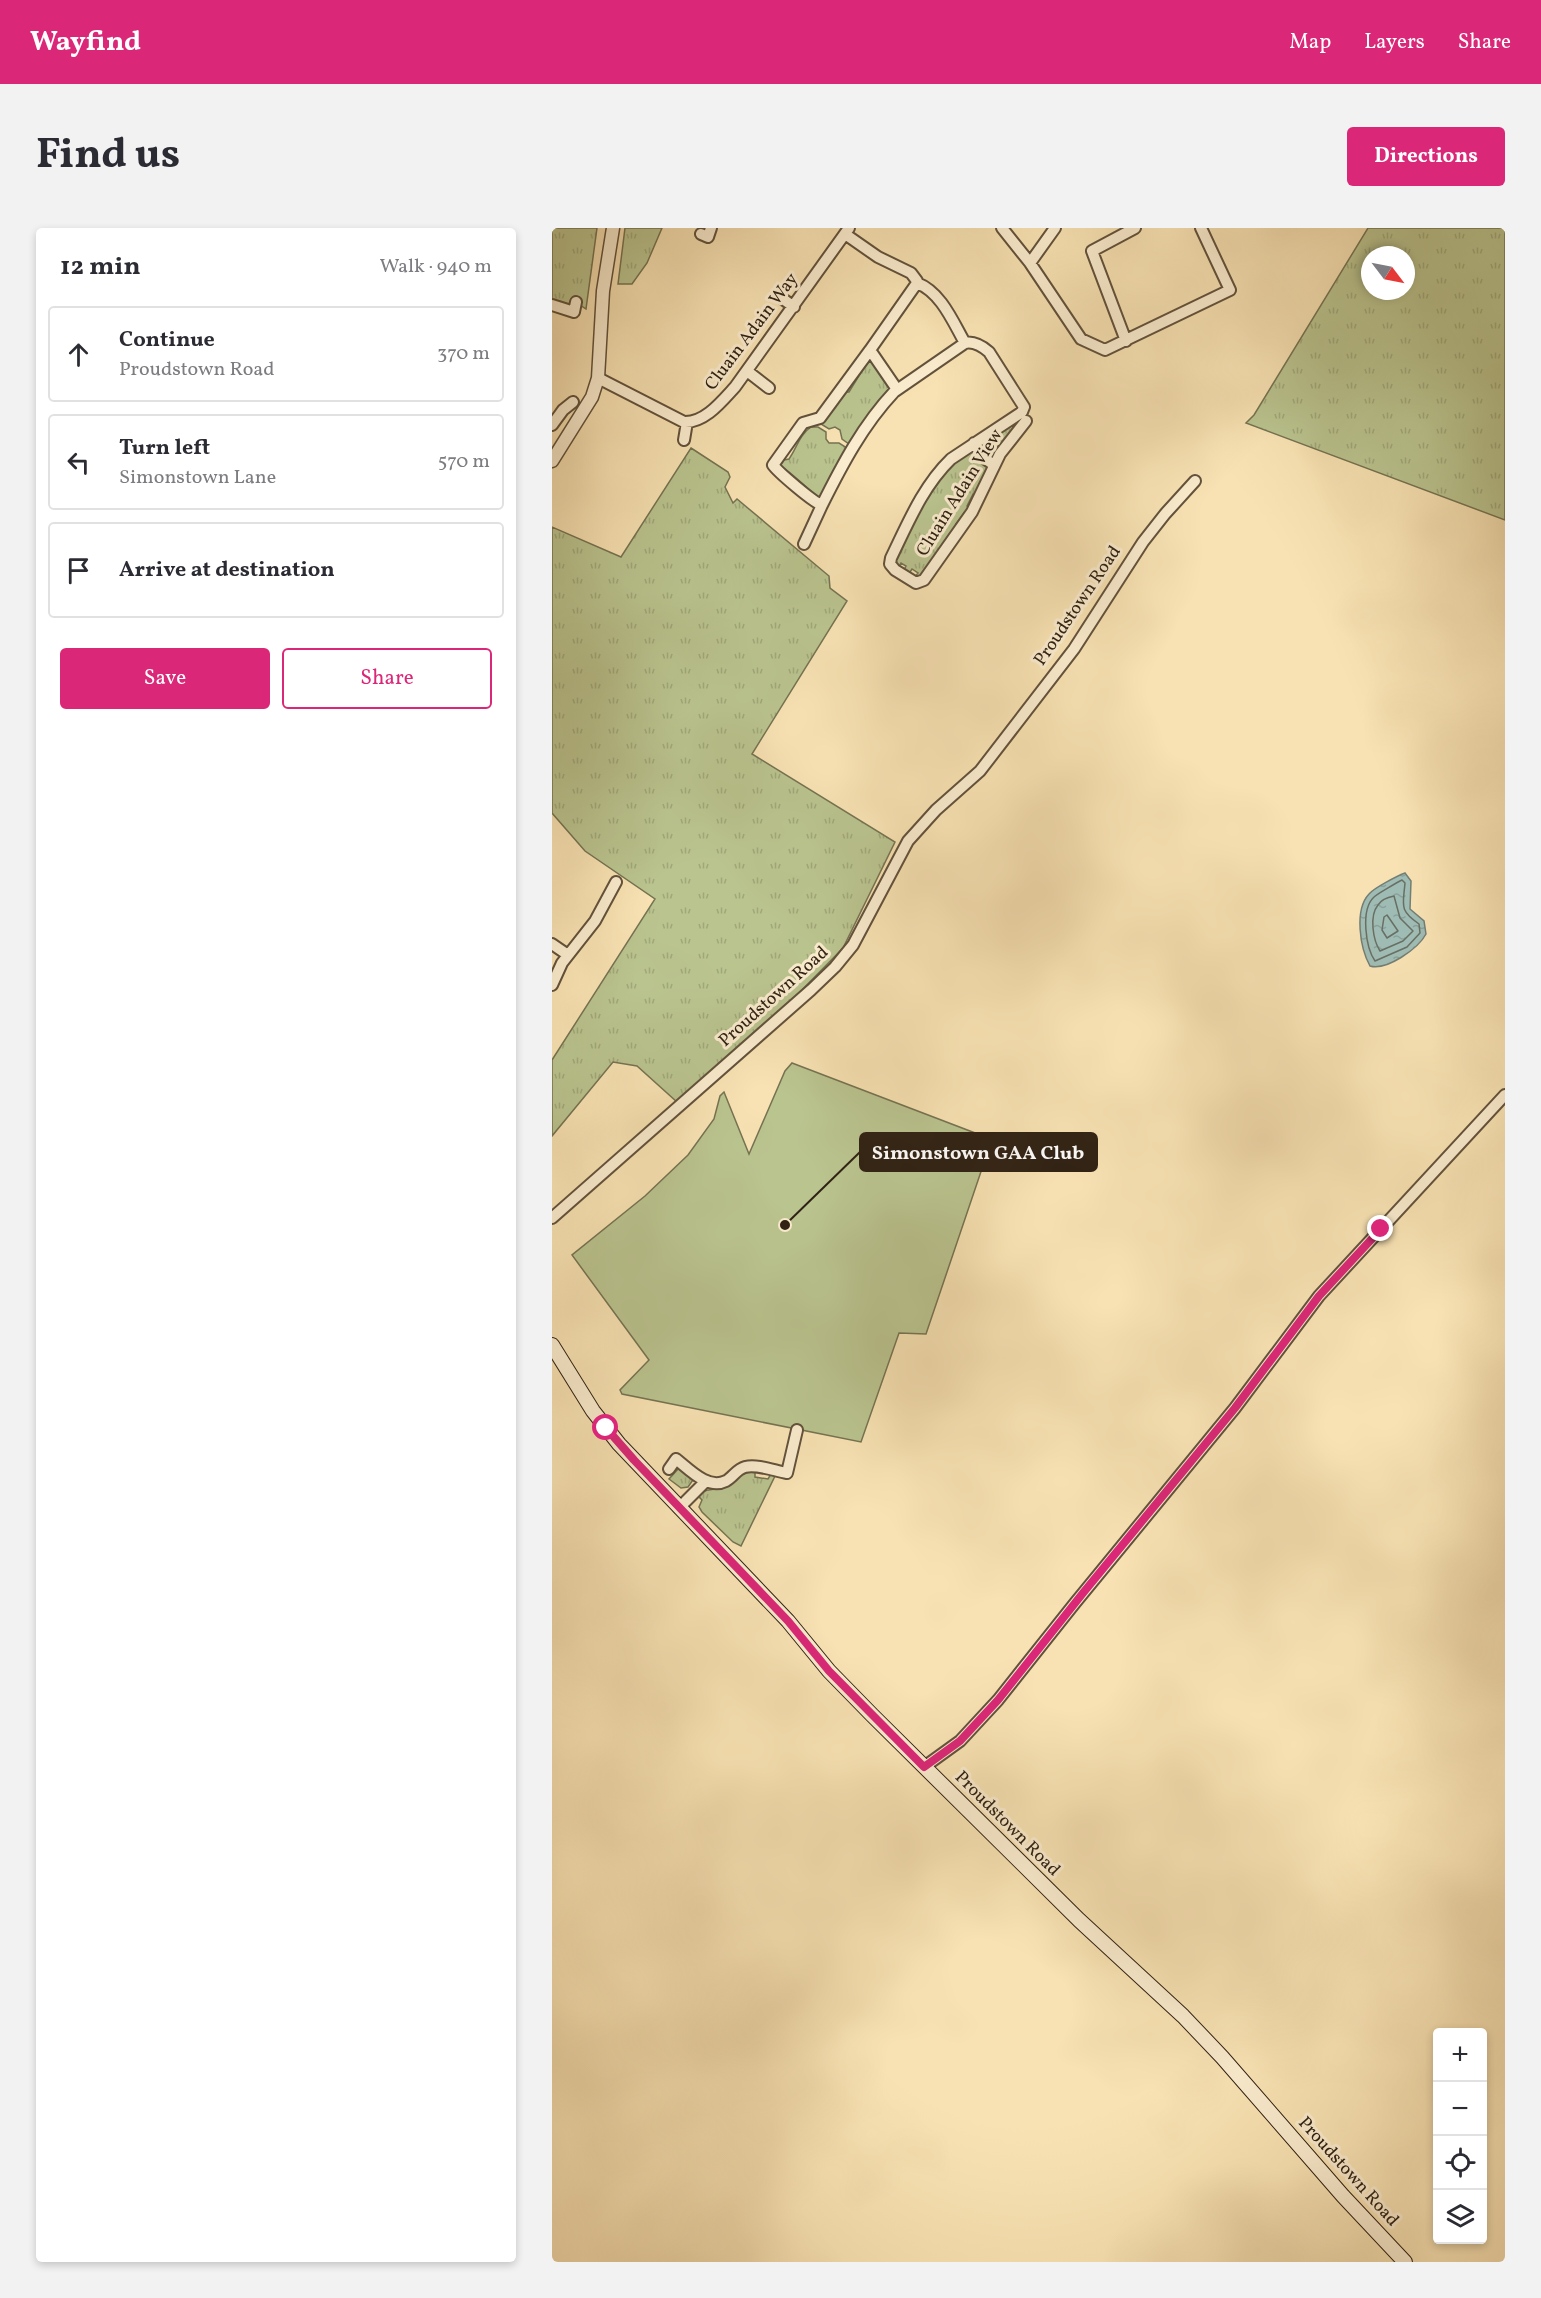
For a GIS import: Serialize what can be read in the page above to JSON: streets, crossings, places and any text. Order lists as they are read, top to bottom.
{
  "streets": {
    "main road": ["Proudstown Road"],
    "street": ["Cluain Adain Way", "Cluain Adain View"]
  },
  "places": ["Simonstown GAA Club"],
  "north": "bottom right",
  "page": {
    "header": "Wayfind",
    "nav": ["Map", "Layers", "Share"],
    "title": "Find us",
    "buttons": [
      "Directions",
      ["Save", "Share"]
    ],
    "heading": ["12 min", "Walk · 940 m"],
    "list": [
      ["Continue", "Proudstown Road", "370 m"],
      ["Turn left", "Simonstown Lane", "570 m"],
      "Arrive at destination"
    ],
    "map_buttons": ["+", "−"]
  }
}
